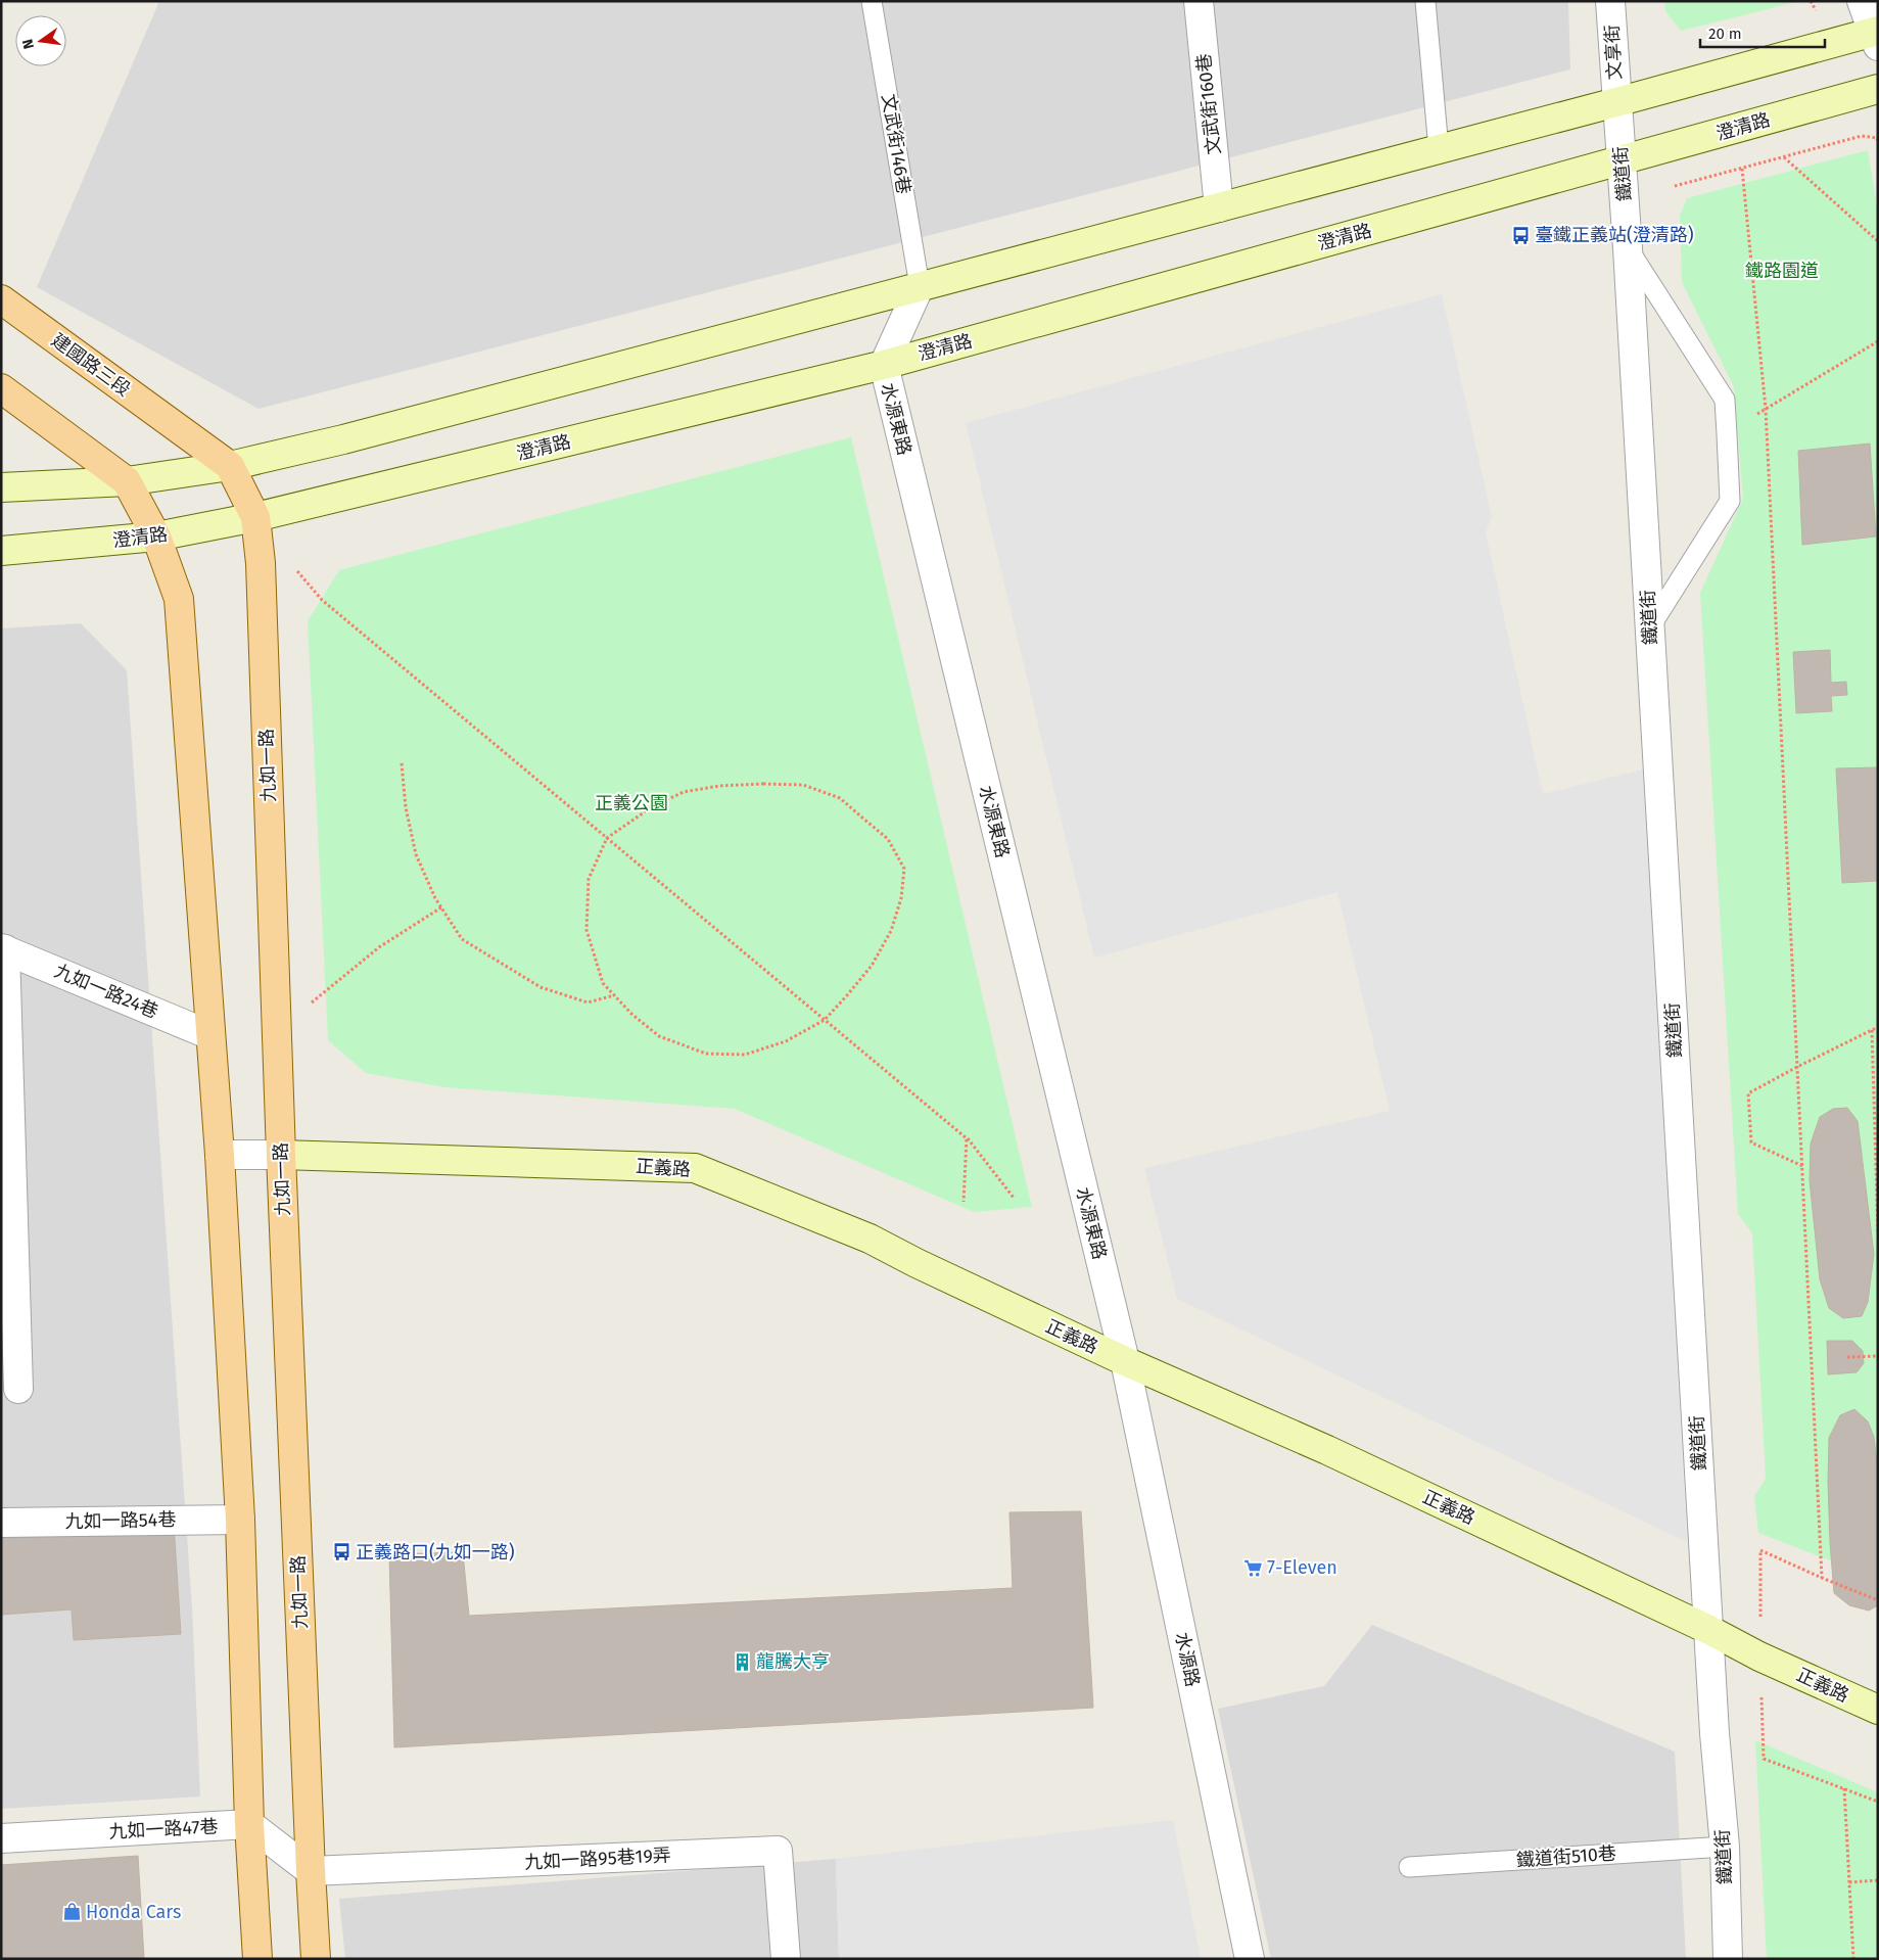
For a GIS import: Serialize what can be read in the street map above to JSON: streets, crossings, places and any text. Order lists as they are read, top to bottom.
{
  "streets": {
    "main road": [
      "澄清路",
      "建國路三段",
      "九如一路",
      "正義路"
    ],
    "street": [
      "文享街",
      "文武街160巷",
      "鐵道街",
      "水源東路",
      "九如一路24巷",
      "九如一路54巷",
      "水源路",
      "九如一路47巷",
      "九如一路95巷19弄"
    ],
    "lane": ["文武街146巷", "鐵道街510巷"]
  },
  "crossings": [
    ["文享街", "鐵道街"],
    ["澄清路", "鐵道街"],
    ["澄清路", "水源東路"],
    ["澄清路", "九如一路"],
    ["文武街146巷", "水源東路"],
    ["鐵道街", "正義路"],
    ["鐵道街", "鐵道街510巷"],
    ["建國路三段", "九如一路"],
    ["水源東路", "正義路"],
    ["水源東路", "水源路"],
    ["九如一路", "正義路"],
    ["九如一路", "九如一路95巷19弄"],
    ["正義路", "水源路"]
  ],
  "parks": ["鐵路園道", "正義公園"],
  "places": {
    "bus stop": ["臺鐵正義站(澄清路)", "正義路口(九如一路)"],
    "supermarket": ["7-Eleven"],
    "building": ["龍騰大亨"],
    "shop": ["Honda Cars"]
  },
  "scale_bar": "20 m",
  "north": "left"
}
